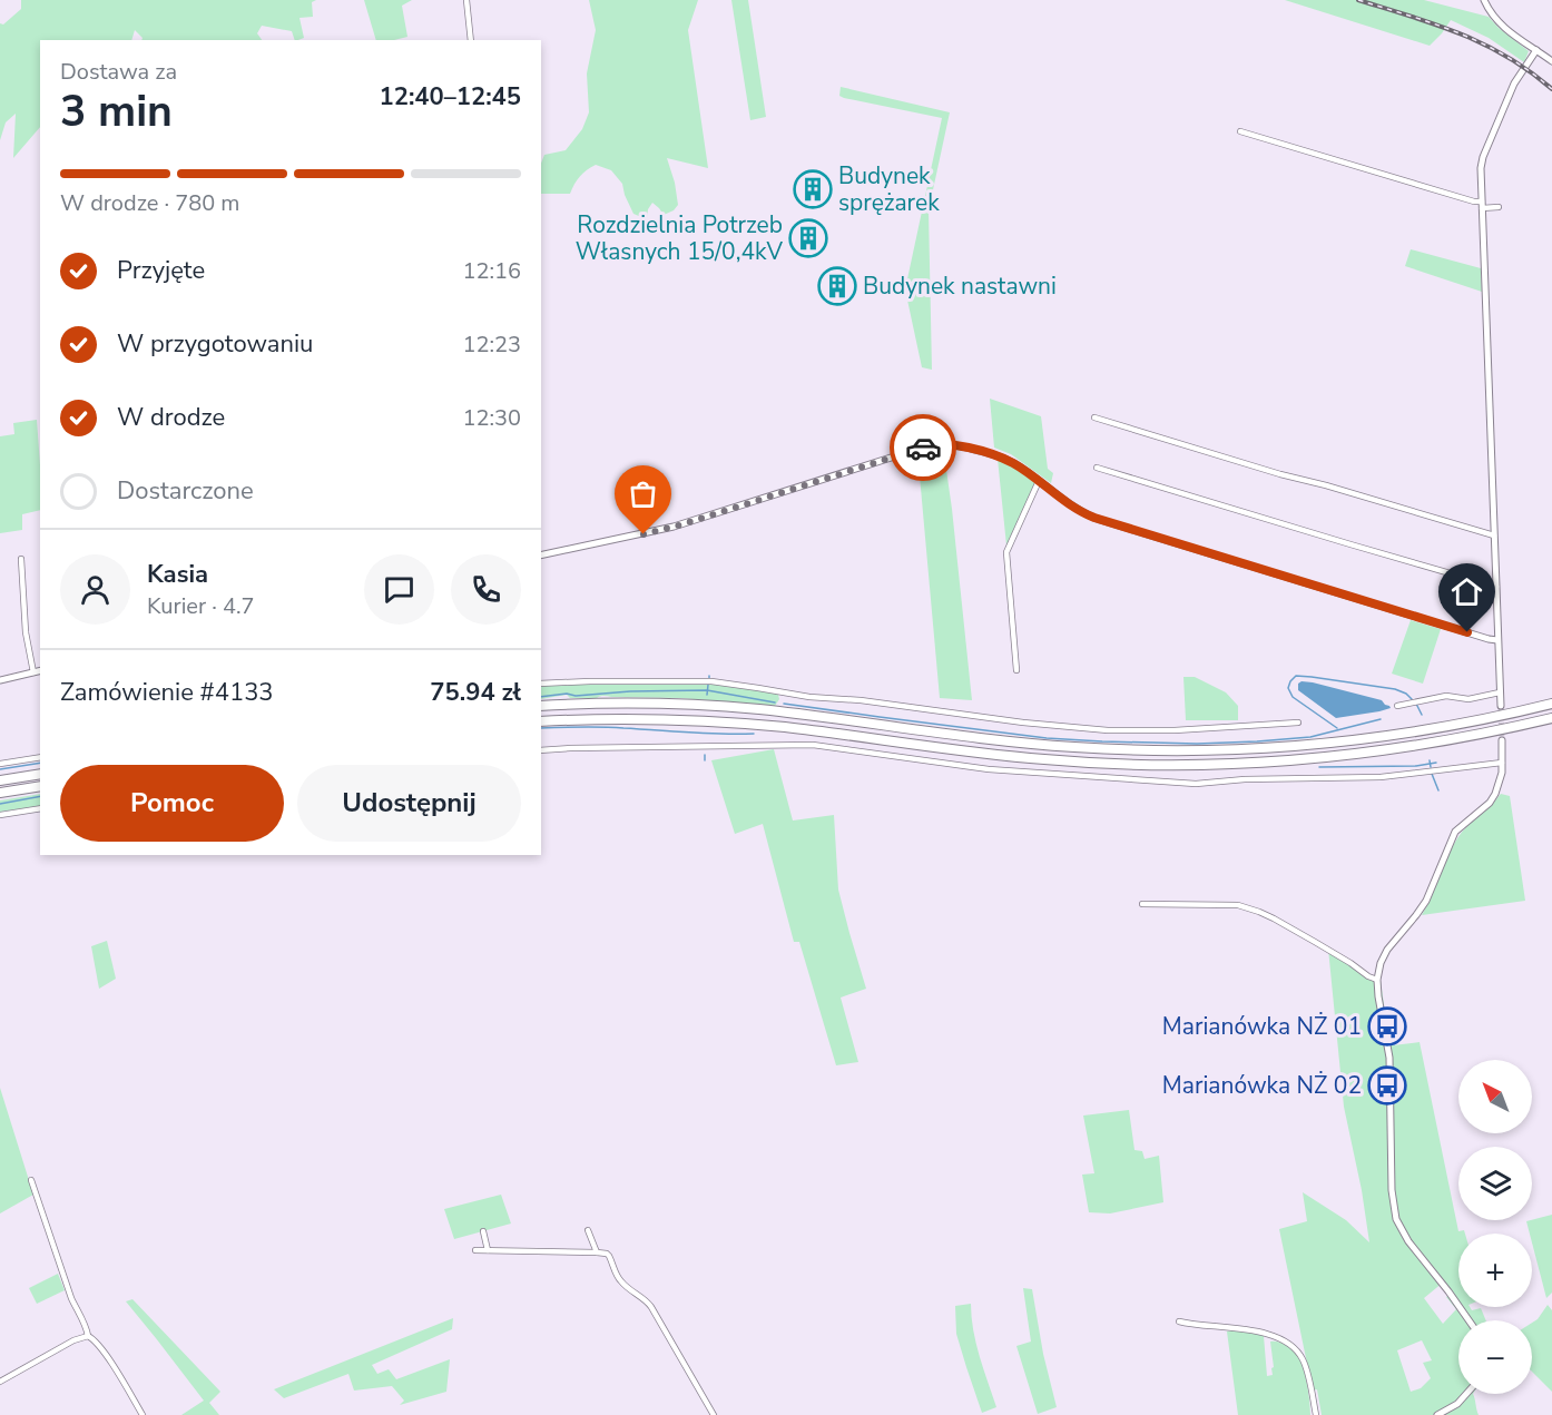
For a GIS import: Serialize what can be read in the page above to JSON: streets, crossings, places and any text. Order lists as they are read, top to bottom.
{
  "places": {
    "building": ["Budynek sprężarek", "Rozdzielnia Potrzeb Własnych 15/0,4kV", "Budynek nastawni"],
    "bus stop": ["Marianówka NŻ 01", "Marianówka NŻ 02"]
  },
  "north": "top left",
  "page": {
    "heading": ["3 min", "Dostawa za", "12:40–12:45"],
    "panel": [
      "Kasia",
      "Kurier · 4.7",
      "Zamówienie #4133",
      "75.94 zł"
    ],
    "bar": "W drodze · 780 m",
    "list": [
      ["Przyjęte", "12:16"],
      ["W przygotowaniu", "12:23"],
      ["W drodze", "12:30"],
      "Dostarczone"
    ],
    "buttons": ["Pomoc", "Udostępnij"],
    "map_buttons": ["+", "−"]
  }
}
